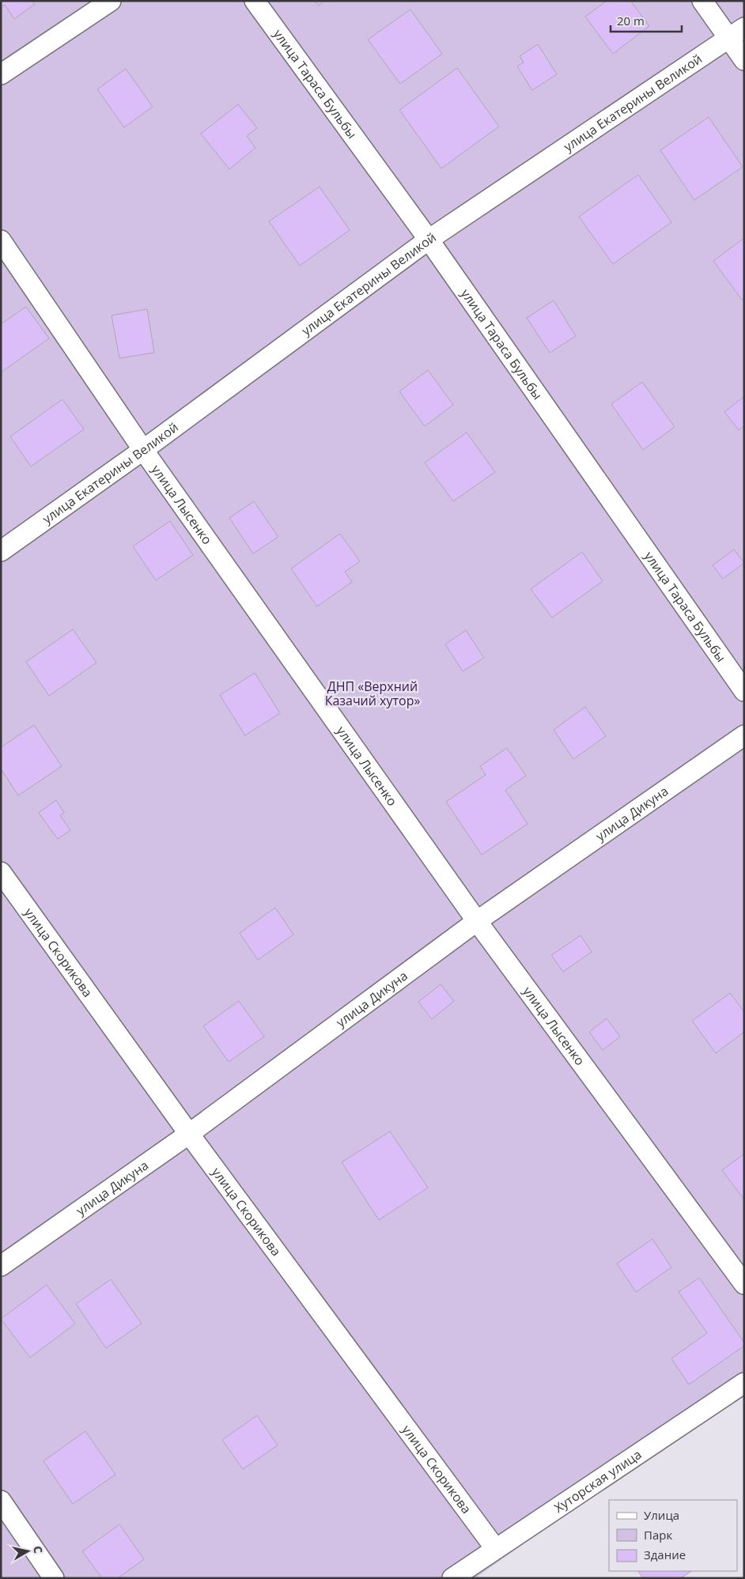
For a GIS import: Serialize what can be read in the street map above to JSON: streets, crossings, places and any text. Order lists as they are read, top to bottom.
{
  "streets": {
    "street": [
      "улица Тараса Бульбы",
      "улица Екатерины Великой",
      "улица Лысенко",
      "улица Дикуна",
      "улица Скорикова",
      "Хуторская улица"
    ]
  },
  "crossings": [
    ["улица Тараса Бульбы", "улица Екатерины Великой"],
    ["улица Екатерины Великой", "улица Лысенко"],
    ["улица Лысенко", "улица Дикуна"],
    ["улица Дикуна", "улица Скорикова"],
    ["улица Скорикова", "Хуторская улица"]
  ],
  "parks": ["ДНП «Верхний Казачий хутор»"],
  "legend": ["Улица", "Парк", "Здание"],
  "scale_bar": "20 m",
  "north": "right"
}
